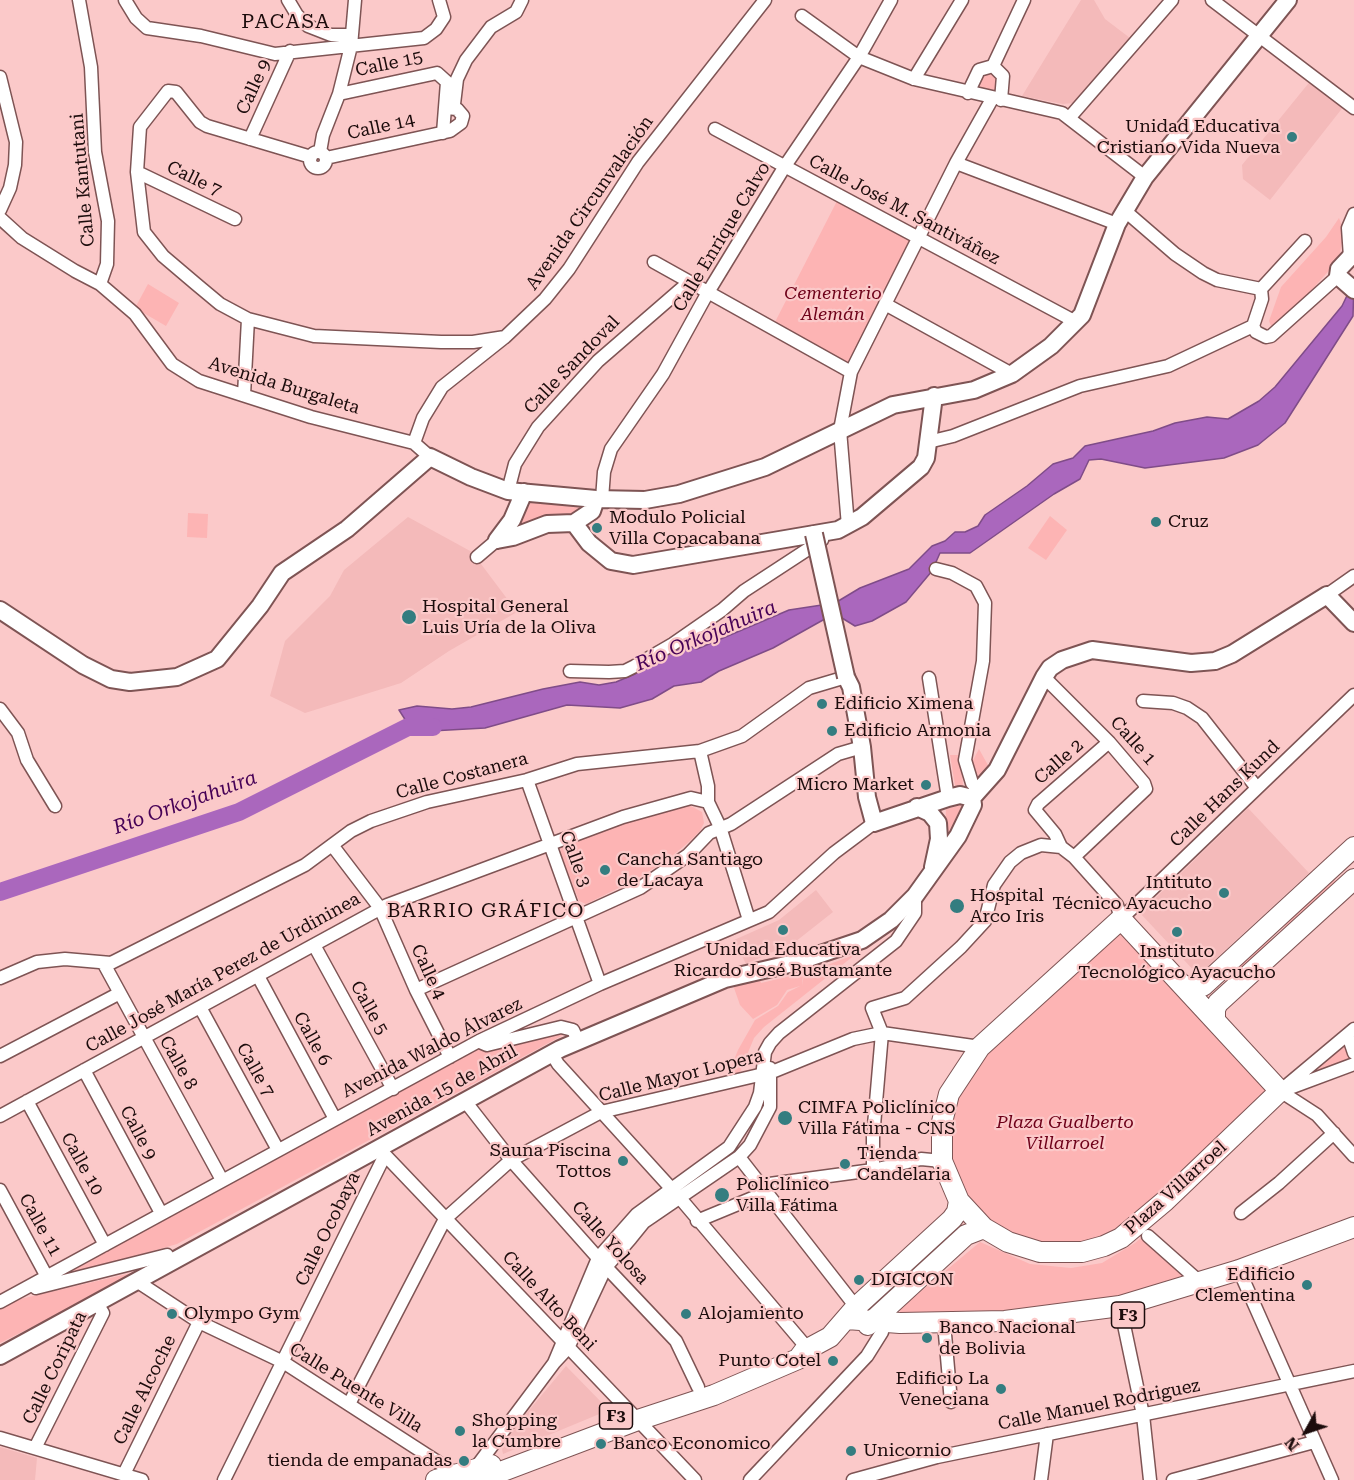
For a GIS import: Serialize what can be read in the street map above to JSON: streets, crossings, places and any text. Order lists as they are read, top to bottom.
{
  "streets": {
    "main road": [
      "Calle Sandoval",
      "Avenida 15 de Abril",
      "Plaza Villarroel",
      "F3"
    ],
    "street": [
      "Calle 15",
      "Calle 9",
      "Calle 14",
      "Calle 7",
      "Calle Kantutani",
      "Avenida Circunvalación",
      "Calle José M. Santiváñez",
      "Calle Enrique Calvo",
      "Avenida Burgaleta",
      "Calle 1",
      "Calle 2",
      "Calle Costanera",
      "Calle Hans Kund",
      "Calle 3",
      "Calle 4",
      "Calle José María Perez de Urdininea",
      "Calle 5",
      "Calle 6",
      "Avenida Waldo Álvarez",
      "Calle 8",
      "Calle Mayor Lopera",
      "Calle 10",
      "Calle 11",
      "Calle Ocobaya",
      "Calle Yolosa",
      "Calle Alto Beni",
      "Calle Coripata",
      "Calle Puente Villa",
      "Calle Alcoche",
      "Calle Manuel Rodriguez"
    ]
  },
  "crossings": [
    ["Calle 9", "Calle José María Perez de Urdininea"],
    ["Calle 9", "Avenida Waldo Álvarez"],
    ["Calle 7", "Calle José María Perez de Urdininea"],
    ["Calle 7", "Avenida Waldo Álvarez"],
    ["Calle Kantutani", "Avenida Burgaleta"],
    ["Avenida Circunvalación", "Avenida Burgaleta"],
    ["Calle José M. Santiváñez", "Calle Enrique Calvo"],
    ["Calle 1", "Calle 2"],
    ["Calle Costanera", "Calle 3"],
    ["Calle Costanera", "Calle 4"],
    ["Calle Costanera", "Calle 8"],
    ["Calle Hans Kund", "Plaza Villarroel"],
    ["Calle 3", "Calle José María Perez de Urdininea"],
    ["Calle 3", "Avenida Waldo Álvarez"],
    ["Calle 4", "Calle José María Perez de Urdininea"],
    ["Calle 4", "Avenida Waldo Álvarez"],
    ["Calle José María Perez de Urdininea", "Calle 5"],
    ["Calle José María Perez de Urdininea", "Calle 6"],
    ["Calle José María Perez de Urdininea", "Calle 8"],
    ["Calle José María Perez de Urdininea", "Calle 10"],
    ["Calle 5", "Avenida Waldo Álvarez"],
    ["Calle 6", "Avenida Waldo Álvarez"],
    ["Avenida Waldo Álvarez", "Calle 8"],
    ["Avenida Waldo Álvarez", "Calle 10"],
    ["Avenida Waldo Álvarez", "Calle 11"],
    ["Calle Mayor Lopera", "Plaza Villarroel"],
    ["Calle Mayor Lopera", "Calle Yolosa"],
    ["Calle Mayor Lopera", "Calle Alto Beni"],
    ["Calle Mayor Lopera", "Calle Puente Villa"],
    ["Avenida 15 de Abril", "Calle Ocobaya"],
    ["Avenida 15 de Abril", "Calle Yolosa"],
    ["Avenida 15 de Abril", "Calle Alto Beni"],
    ["Avenida 15 de Abril", "Calle Coripata"],
    ["Avenida 15 de Abril", "Calle Puente Villa"],
    ["Calle Ocobaya", "Calle Alto Beni"],
    ["Calle Ocobaya", "Calle Puente Villa"],
    ["Calle Yolosa", "F3"],
    ["Calle Alto Beni", "F3"],
    ["F3", "Calle Puente Villa"],
    ["Calle Puente Villa", "Calle Alcoche"]
  ],
  "districts": ["PACASA", "BARRIO GRÁFICO"],
  "water": ["Río Orkojahuira"],
  "parks": ["Cementerio Alemán", "Plaza Gualberto Villarroel"],
  "places": [
    "Unidad Educativa Cristiano Vida Nueva",
    "Cruz",
    "Modulo Policial Villa Copacabana",
    "Hospital General Luis Uría de la Oliva",
    "Edificio Ximena",
    "Edificio Armonia",
    "Micro Market",
    "Cancha Santiago de Lacaya",
    "Intituto Técnico Ayacucho",
    "Hospital Arco Iris",
    "Unidad Educativa Ricardo José Bustamante",
    "Instituto Tecnológico Ayacucho",
    "CIMFA Policlínico Villa Fátima - CNS",
    "Sauna Piscina Tottos",
    "Tienda Candelaria",
    "Policlínico Villa Fátima",
    "DIGICON",
    "Edificio Clementina",
    "Olympo Gym",
    "Alojamiento",
    "Banco Nacional de Bolivia",
    "Punto Cotel",
    "Edificio La Veneciana",
    "Shopping la Cumbre",
    "Banco Economico",
    "Unicornio",
    "tienda de empanadas"
  ],
  "north": "bottom left"
}
